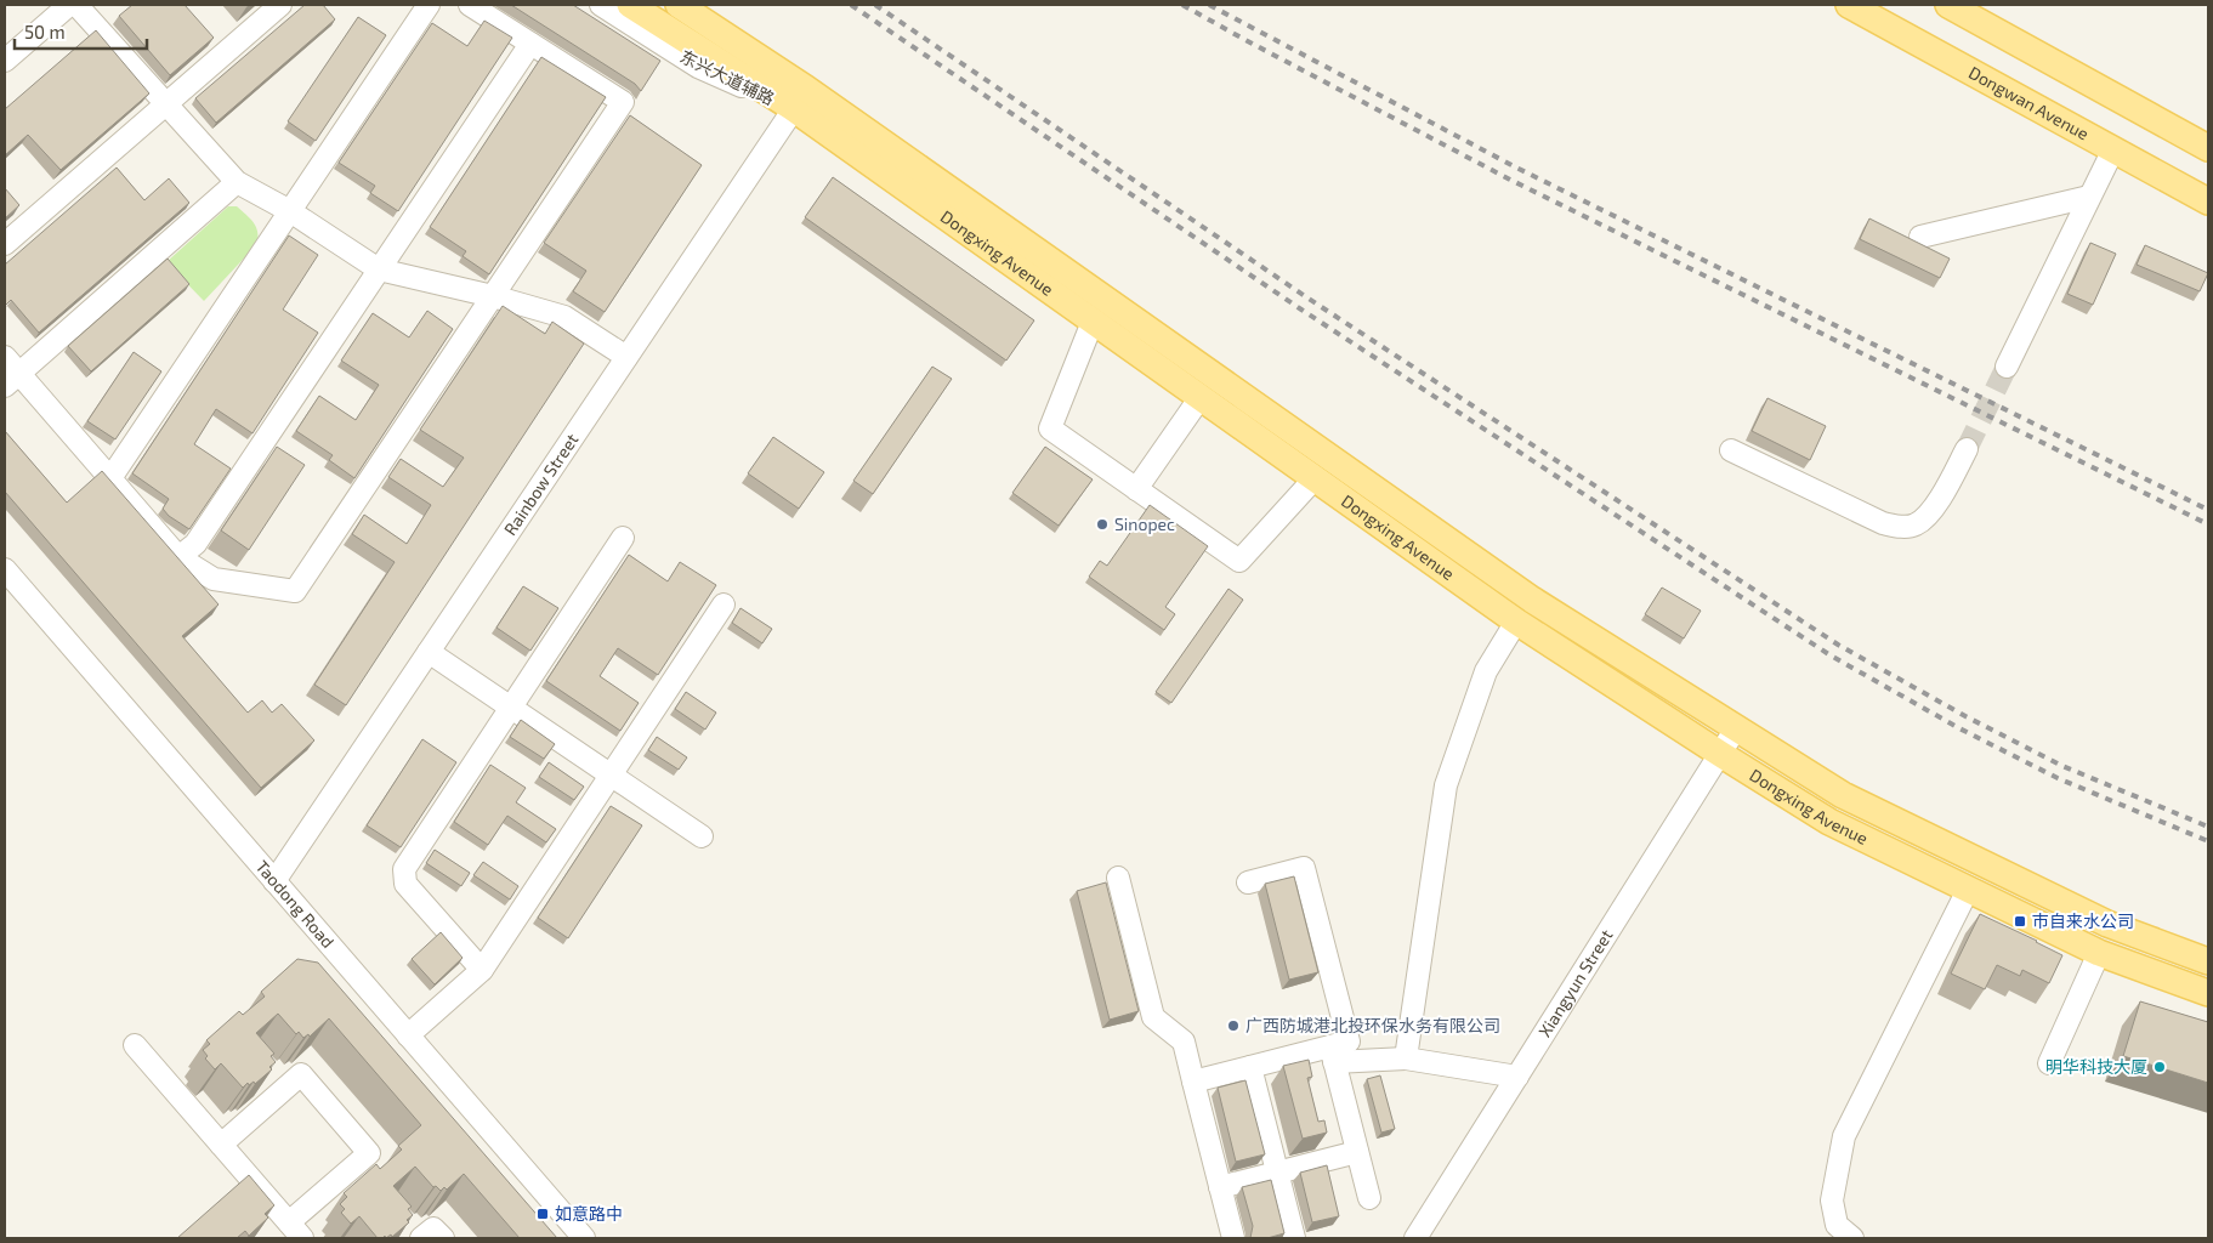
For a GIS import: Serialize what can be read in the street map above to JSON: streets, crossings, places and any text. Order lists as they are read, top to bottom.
{
  "streets": {
    "main road": ["Dongwan Avenue", "Dongxing Avenue"],
    "street": ["Rainbow Street", "Taodong Road", "Xiangyun Street"]
  },
  "crossings": [
    ["Dongxing Avenue", "Rainbow Street"],
    ["Dongxing Avenue", "Xiangyun Street"],
    ["Rainbow Street", "Taodong Road"]
  ],
  "places": {
    "other": ["Sinopec", "广西防城港北投环保水务有限公司", "明华科技大厦"],
    "transit": ["巿自来水公司", "如意路中"]
  },
  "scale_bar": "50 m"
}
